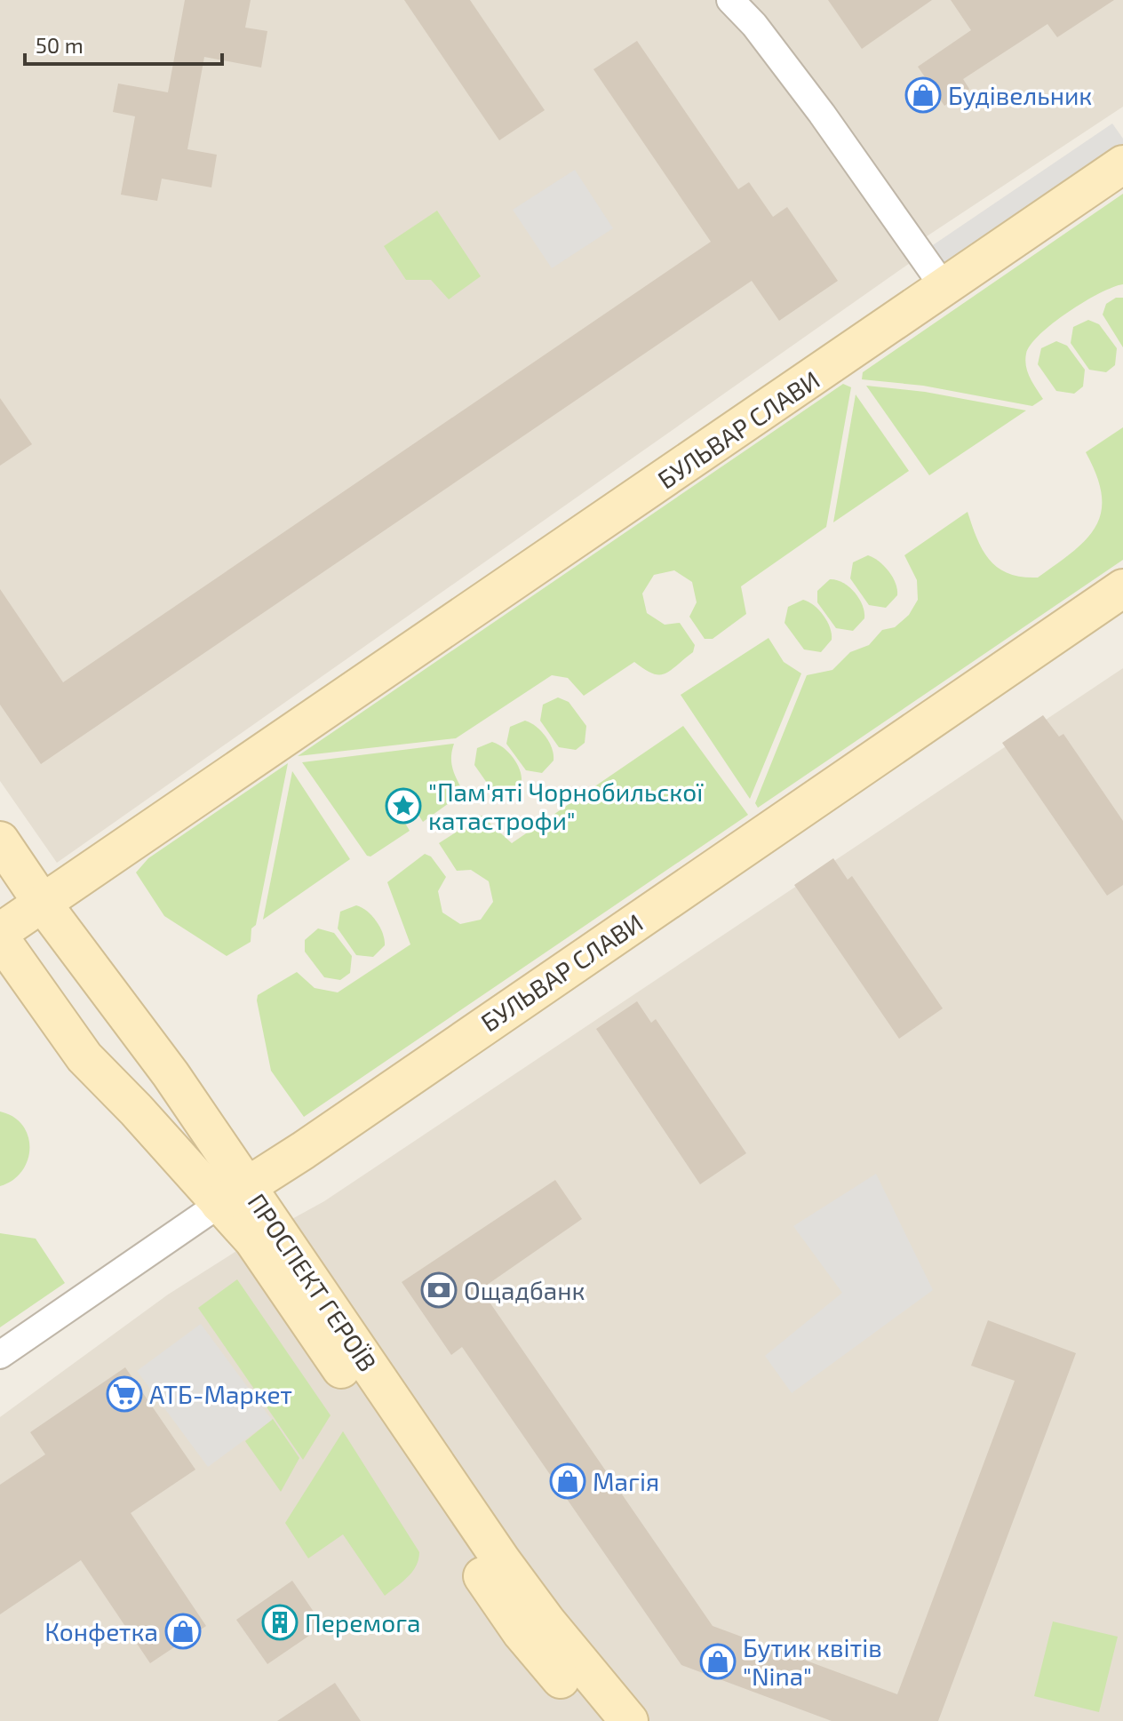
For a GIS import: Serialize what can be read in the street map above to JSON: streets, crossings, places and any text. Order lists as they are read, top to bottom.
{
  "streets": {
    "main road": ["БУЛЬВАР СЛАВИ", "ПРОСПЕКТ ГЕРОЇВ"]
  },
  "crossings": [
    ["БУЛЬВАР СЛАВИ", "ПРОСПЕКТ ГЕРОЇВ"]
  ],
  "places": {
    "shop": [
      "Будівельник",
      "Магія",
      "Конфетка",
      "Бутик квітів \"Nina\""
    ],
    "place": ["\"Пам'яті Чорнобильскої катастрофи\""],
    "bank": ["Ощадбанк"],
    "supermarket": ["АТБ-Маркет"],
    "building": ["Перемога"]
  },
  "scale_bar": "50 m"
}
